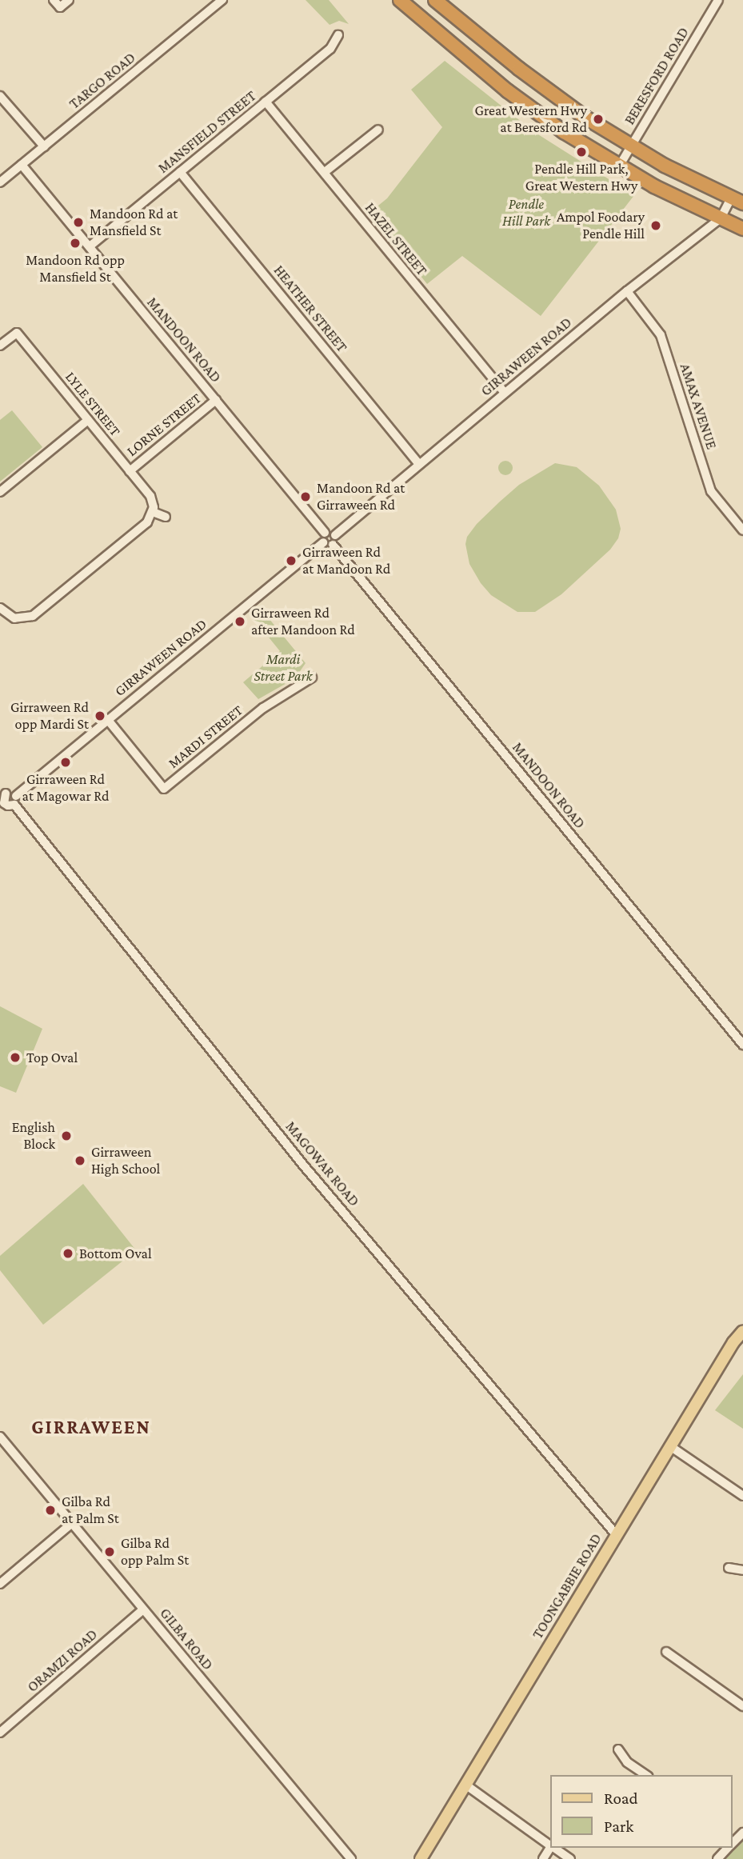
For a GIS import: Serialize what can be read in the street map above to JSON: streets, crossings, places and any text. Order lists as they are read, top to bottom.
{
  "streets": {
    "main road": ["TOONGABBIE ROAD"],
    "street": [
      "BERESFORD ROAD",
      "TARGO ROAD",
      "MANSFIELD STREET",
      "HAZEL STREET",
      "HEATHER STREET",
      "MANDOON ROAD",
      "GIRRAWEEN ROAD",
      "LYLE STREET",
      "AMAX AVENUE",
      "LORNE STREET",
      "MARDI STREET",
      "MAGOWAR ROAD",
      "GILBA ROAD",
      "ORAMZI ROAD"
    ]
  },
  "crossings": [
    ["TARGO ROAD", "MANDOON ROAD"],
    ["MANSFIELD STREET", "HAZEL STREET"],
    ["MANSFIELD STREET", "HEATHER STREET"],
    ["MANSFIELD STREET", "MANDOON ROAD"],
    ["HAZEL STREET", "GIRRAWEEN ROAD"],
    ["HEATHER STREET", "GIRRAWEEN ROAD"],
    ["MANDOON ROAD", "GIRRAWEEN ROAD"],
    ["MANDOON ROAD", "LORNE STREET"],
    ["GIRRAWEEN ROAD", "AMAX AVENUE"],
    ["GIRRAWEEN ROAD", "MARDI STREET"],
    ["GIRRAWEEN ROAD", "MAGOWAR ROAD"],
    ["LYLE STREET", "LORNE STREET"],
    ["MAGOWAR ROAD", "TOONGABBIE ROAD"],
    ["GILBA ROAD", "ORAMZI ROAD"]
  ],
  "districts": ["GIRRAWEEN"],
  "parks": ["Pendle Hill Park", "Mardi Street Park"],
  "places": [
    "Great Western Hwy at Beresford Rd",
    "Pendle Hill Park, Great Western Hwy",
    "Mandoon Rd at Mansfield St",
    "Ampol Foodary Pendle Hill",
    "Mandoon Rd opp Mansfield St",
    "Mandoon Rd at Girraween Rd",
    "Girraween Rd at Mandoon Rd",
    "Girraween Rd after Mandoon Rd",
    "Girraween Rd opp Mardi St",
    "Girraween Rd at Magowar Rd",
    "Top Oval",
    "English Block",
    "Girraween High School",
    "Bottom Oval",
    "Gilba Rd at Palm St",
    "Gilba Rd opp Palm St"
  ],
  "legend": ["Road", "Park"]
}
